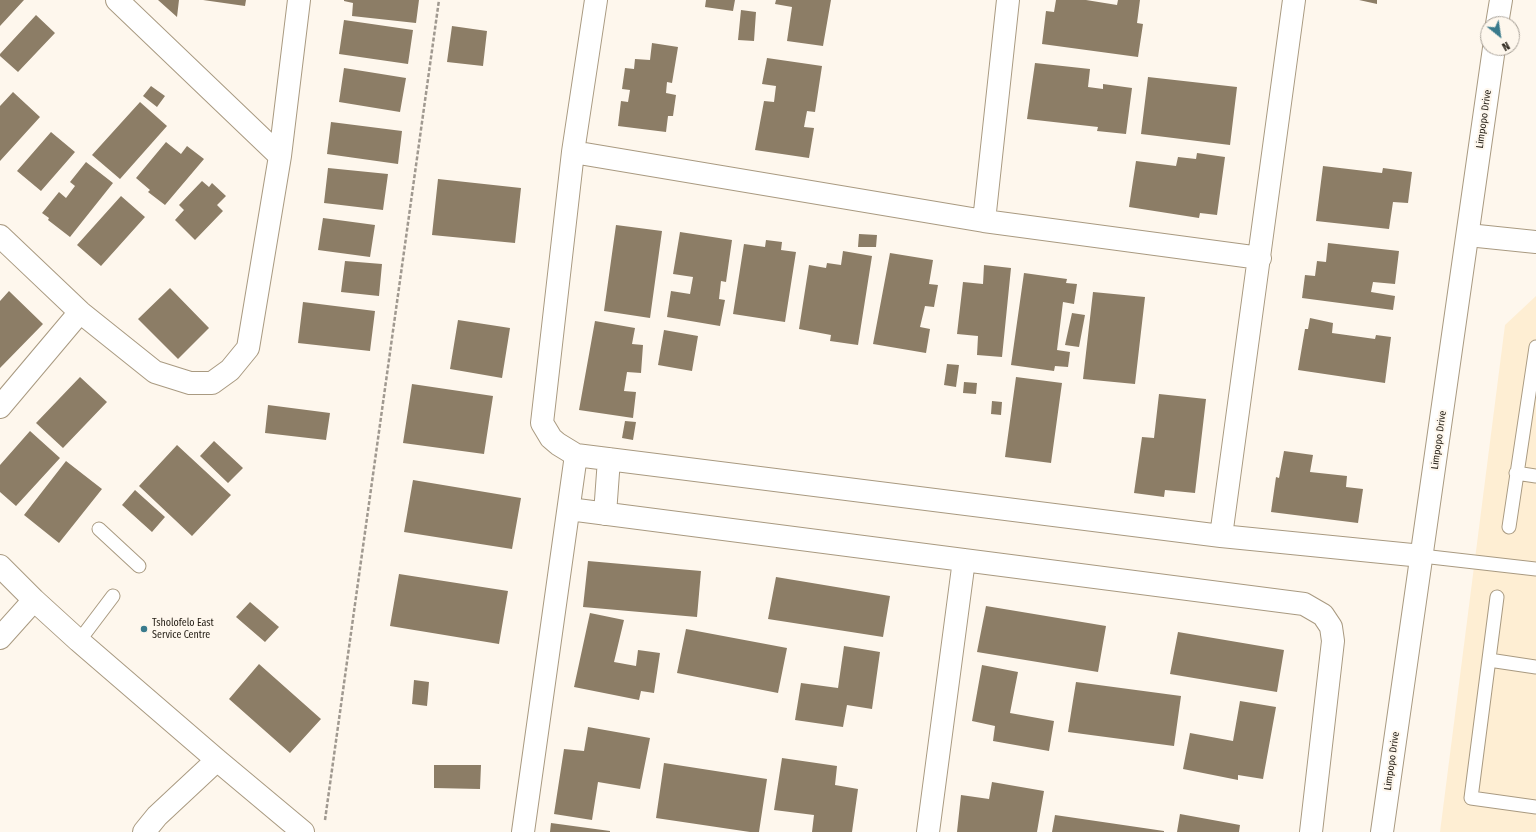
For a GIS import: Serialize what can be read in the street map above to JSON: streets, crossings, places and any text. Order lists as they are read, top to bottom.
{
  "streets": {
    "street": ["Limpopo Drive"]
  },
  "places": ["Tsholofelo East Service Centre"],
  "north": "bottom right"
}
